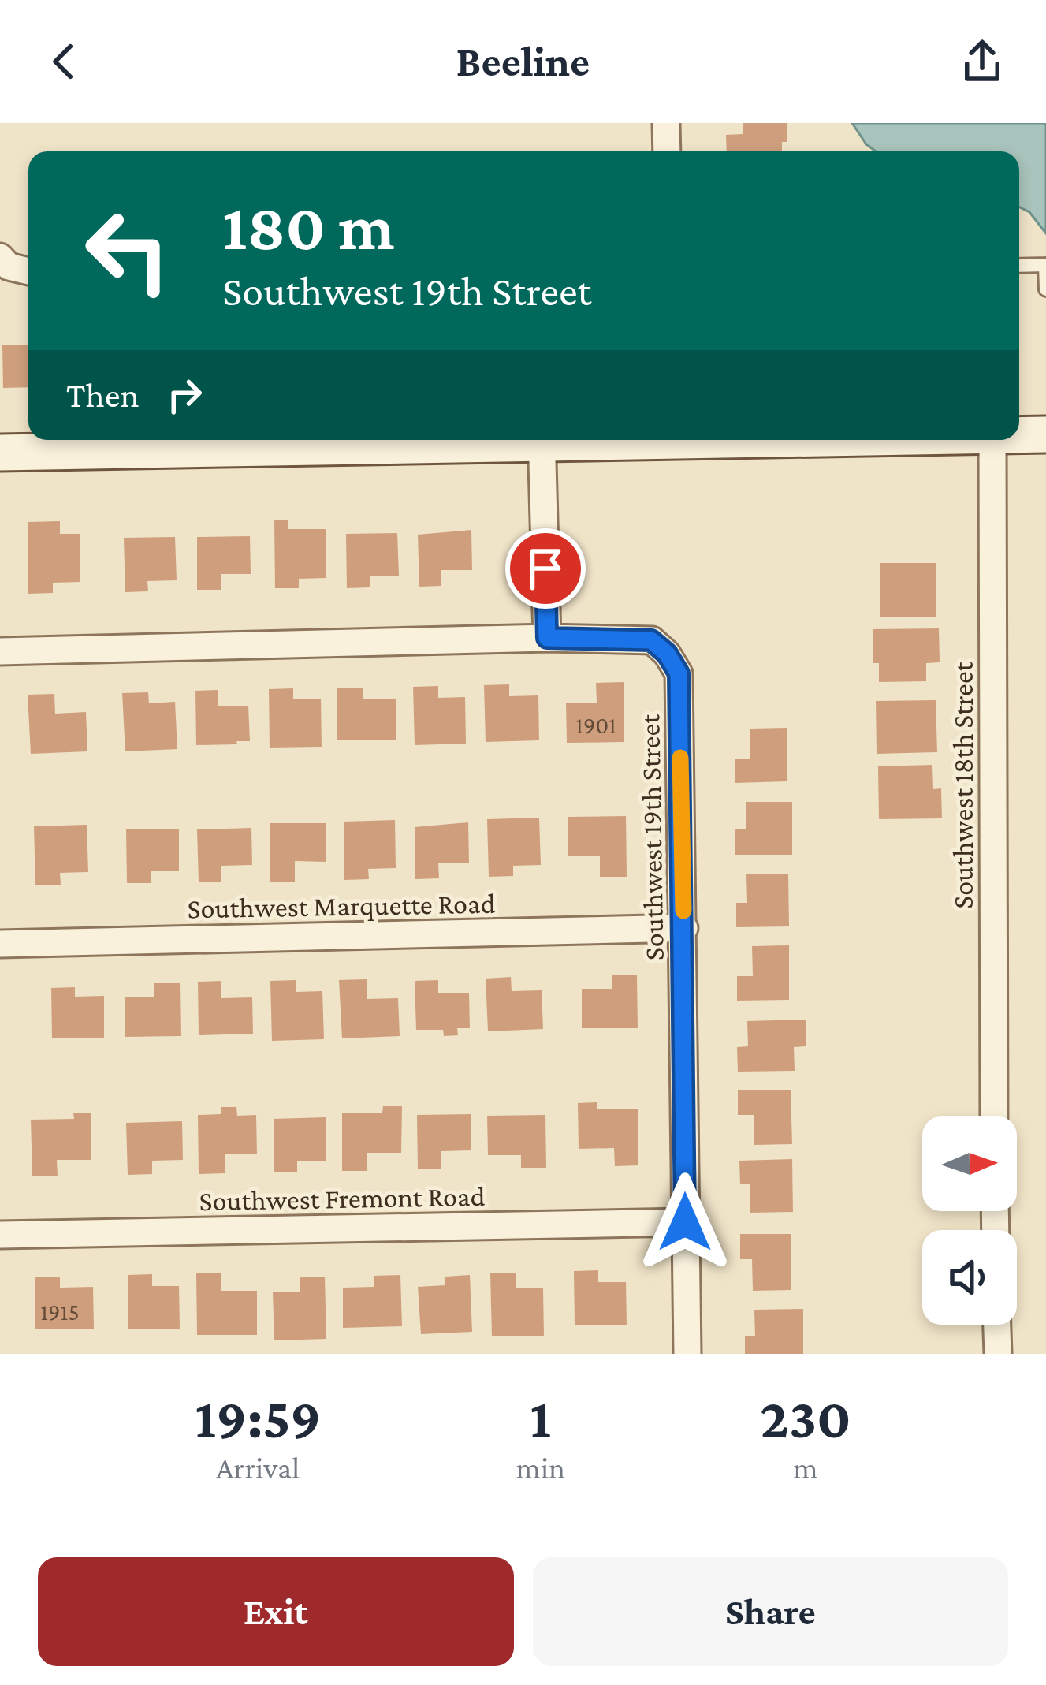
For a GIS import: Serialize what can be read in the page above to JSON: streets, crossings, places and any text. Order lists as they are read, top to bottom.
{
  "streets": {
    "street": [
      "Southwest 18th Street",
      "Southwest 19th Street",
      "Southwest Marquette Road",
      "Southwest Fremont Road"
    ]
  },
  "crossings": [
    ["Southwest 19th Street", "Southwest Marquette Road"],
    ["Southwest 19th Street", "Southwest Fremont Road"]
  ],
  "house_numbers": ["1901", "1915"],
  "north": "right",
  "page": {
    "header": "Beeline",
    "turn": ["180 m", "Southwest 19th Street"],
    "then": "Then",
    "eta": [
      "19:59",
      "Arrival",
      "1",
      "min",
      "230",
      "m"
    ],
    "buttons": ["Exit", "Share"]
  }
}
